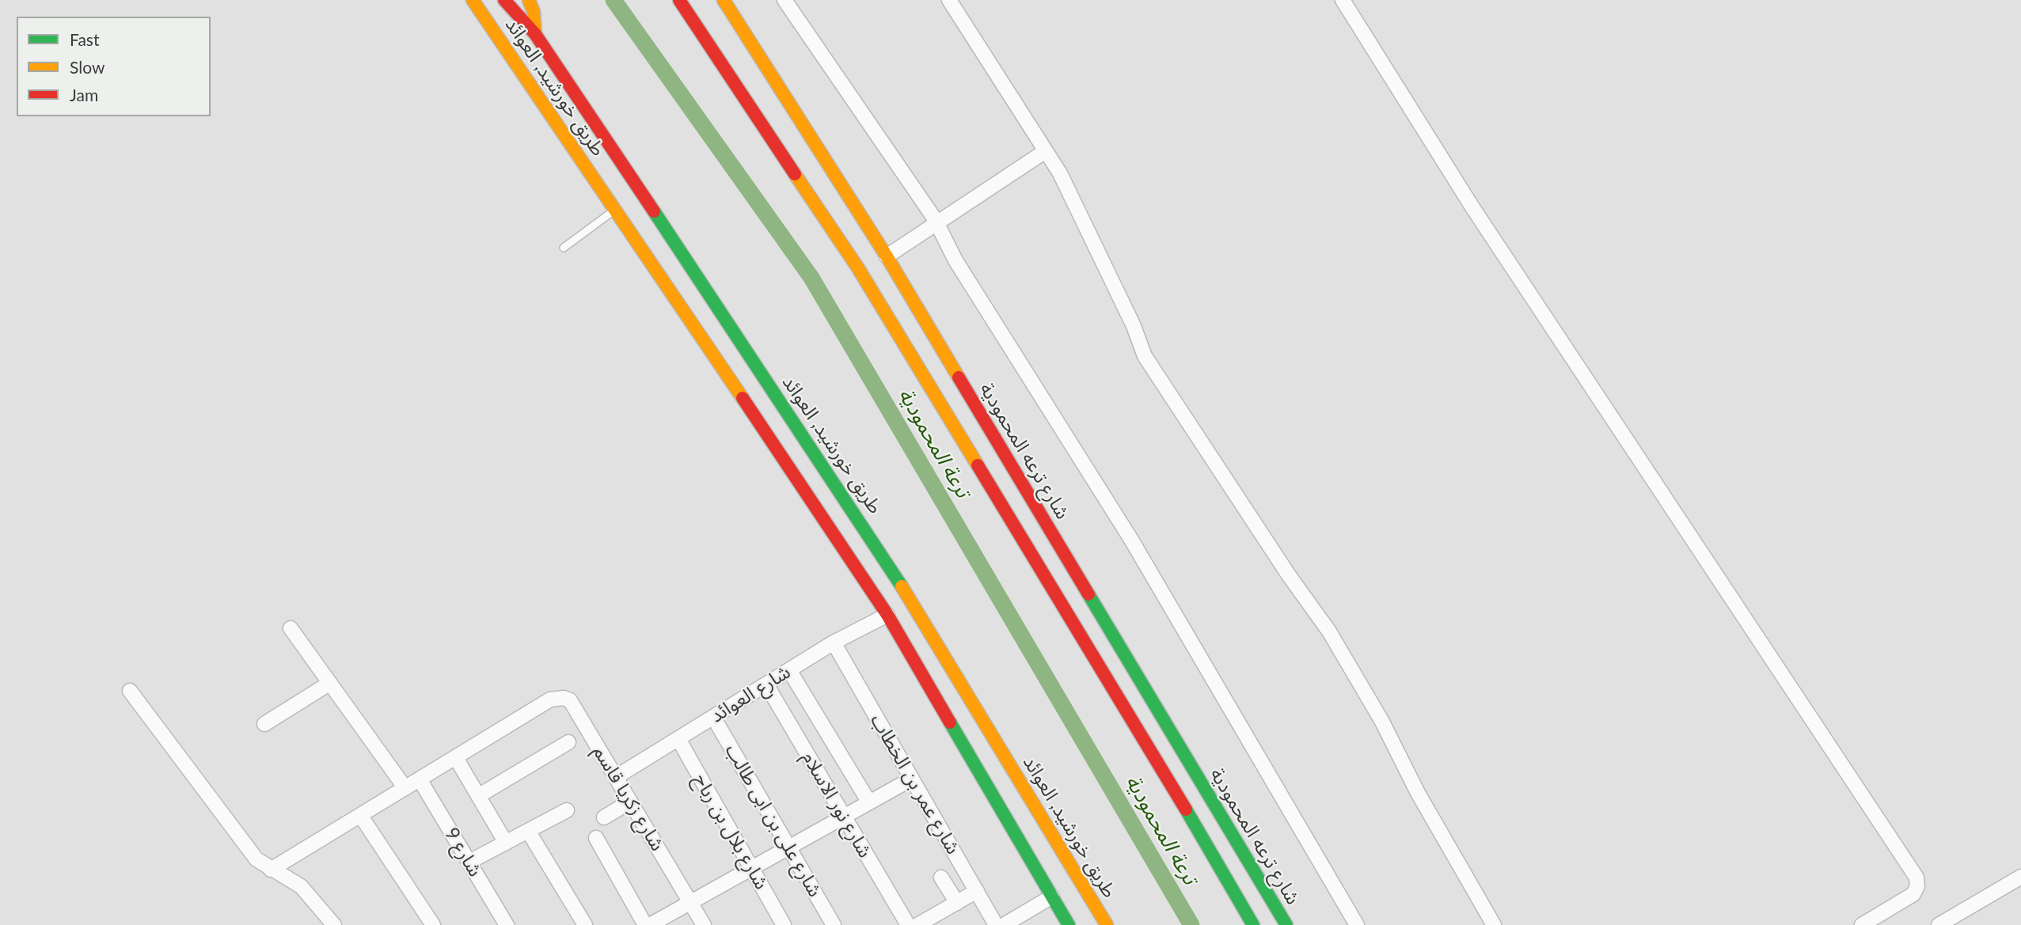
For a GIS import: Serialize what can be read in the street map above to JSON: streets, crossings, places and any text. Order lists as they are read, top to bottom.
{
  "streets": {
    "main road": ["طريق خورشيد, العوائد", "شارع ترعه المحمودية"],
    "street": [
      "شارع العوائد",
      "شارع عمر بن الخطاب",
      "شارع زكريا قاسم",
      "شارع نور الاسلام",
      "شارع على بن ابى طالب",
      "شارع بلال بن رباح",
      "شارع 9"
    ]
  },
  "crossings": [
    ["طريق خورشيد, العوائد", "شارع العوائد"],
    ["شارع العوائد", "شارع عمر بن الخطاب"],
    ["شارع العوائد", "شارع زكريا قاسم"],
    ["شارع العوائد", "شارع نور الاسلام"],
    ["شارع العوائد", "شارع على بن ابى طالب"],
    ["شارع العوائد", "شارع بلال بن رباح"]
  ],
  "water": ["ترعة المحمودية"],
  "legend": ["Fast", "Slow", "Jam"]
}
